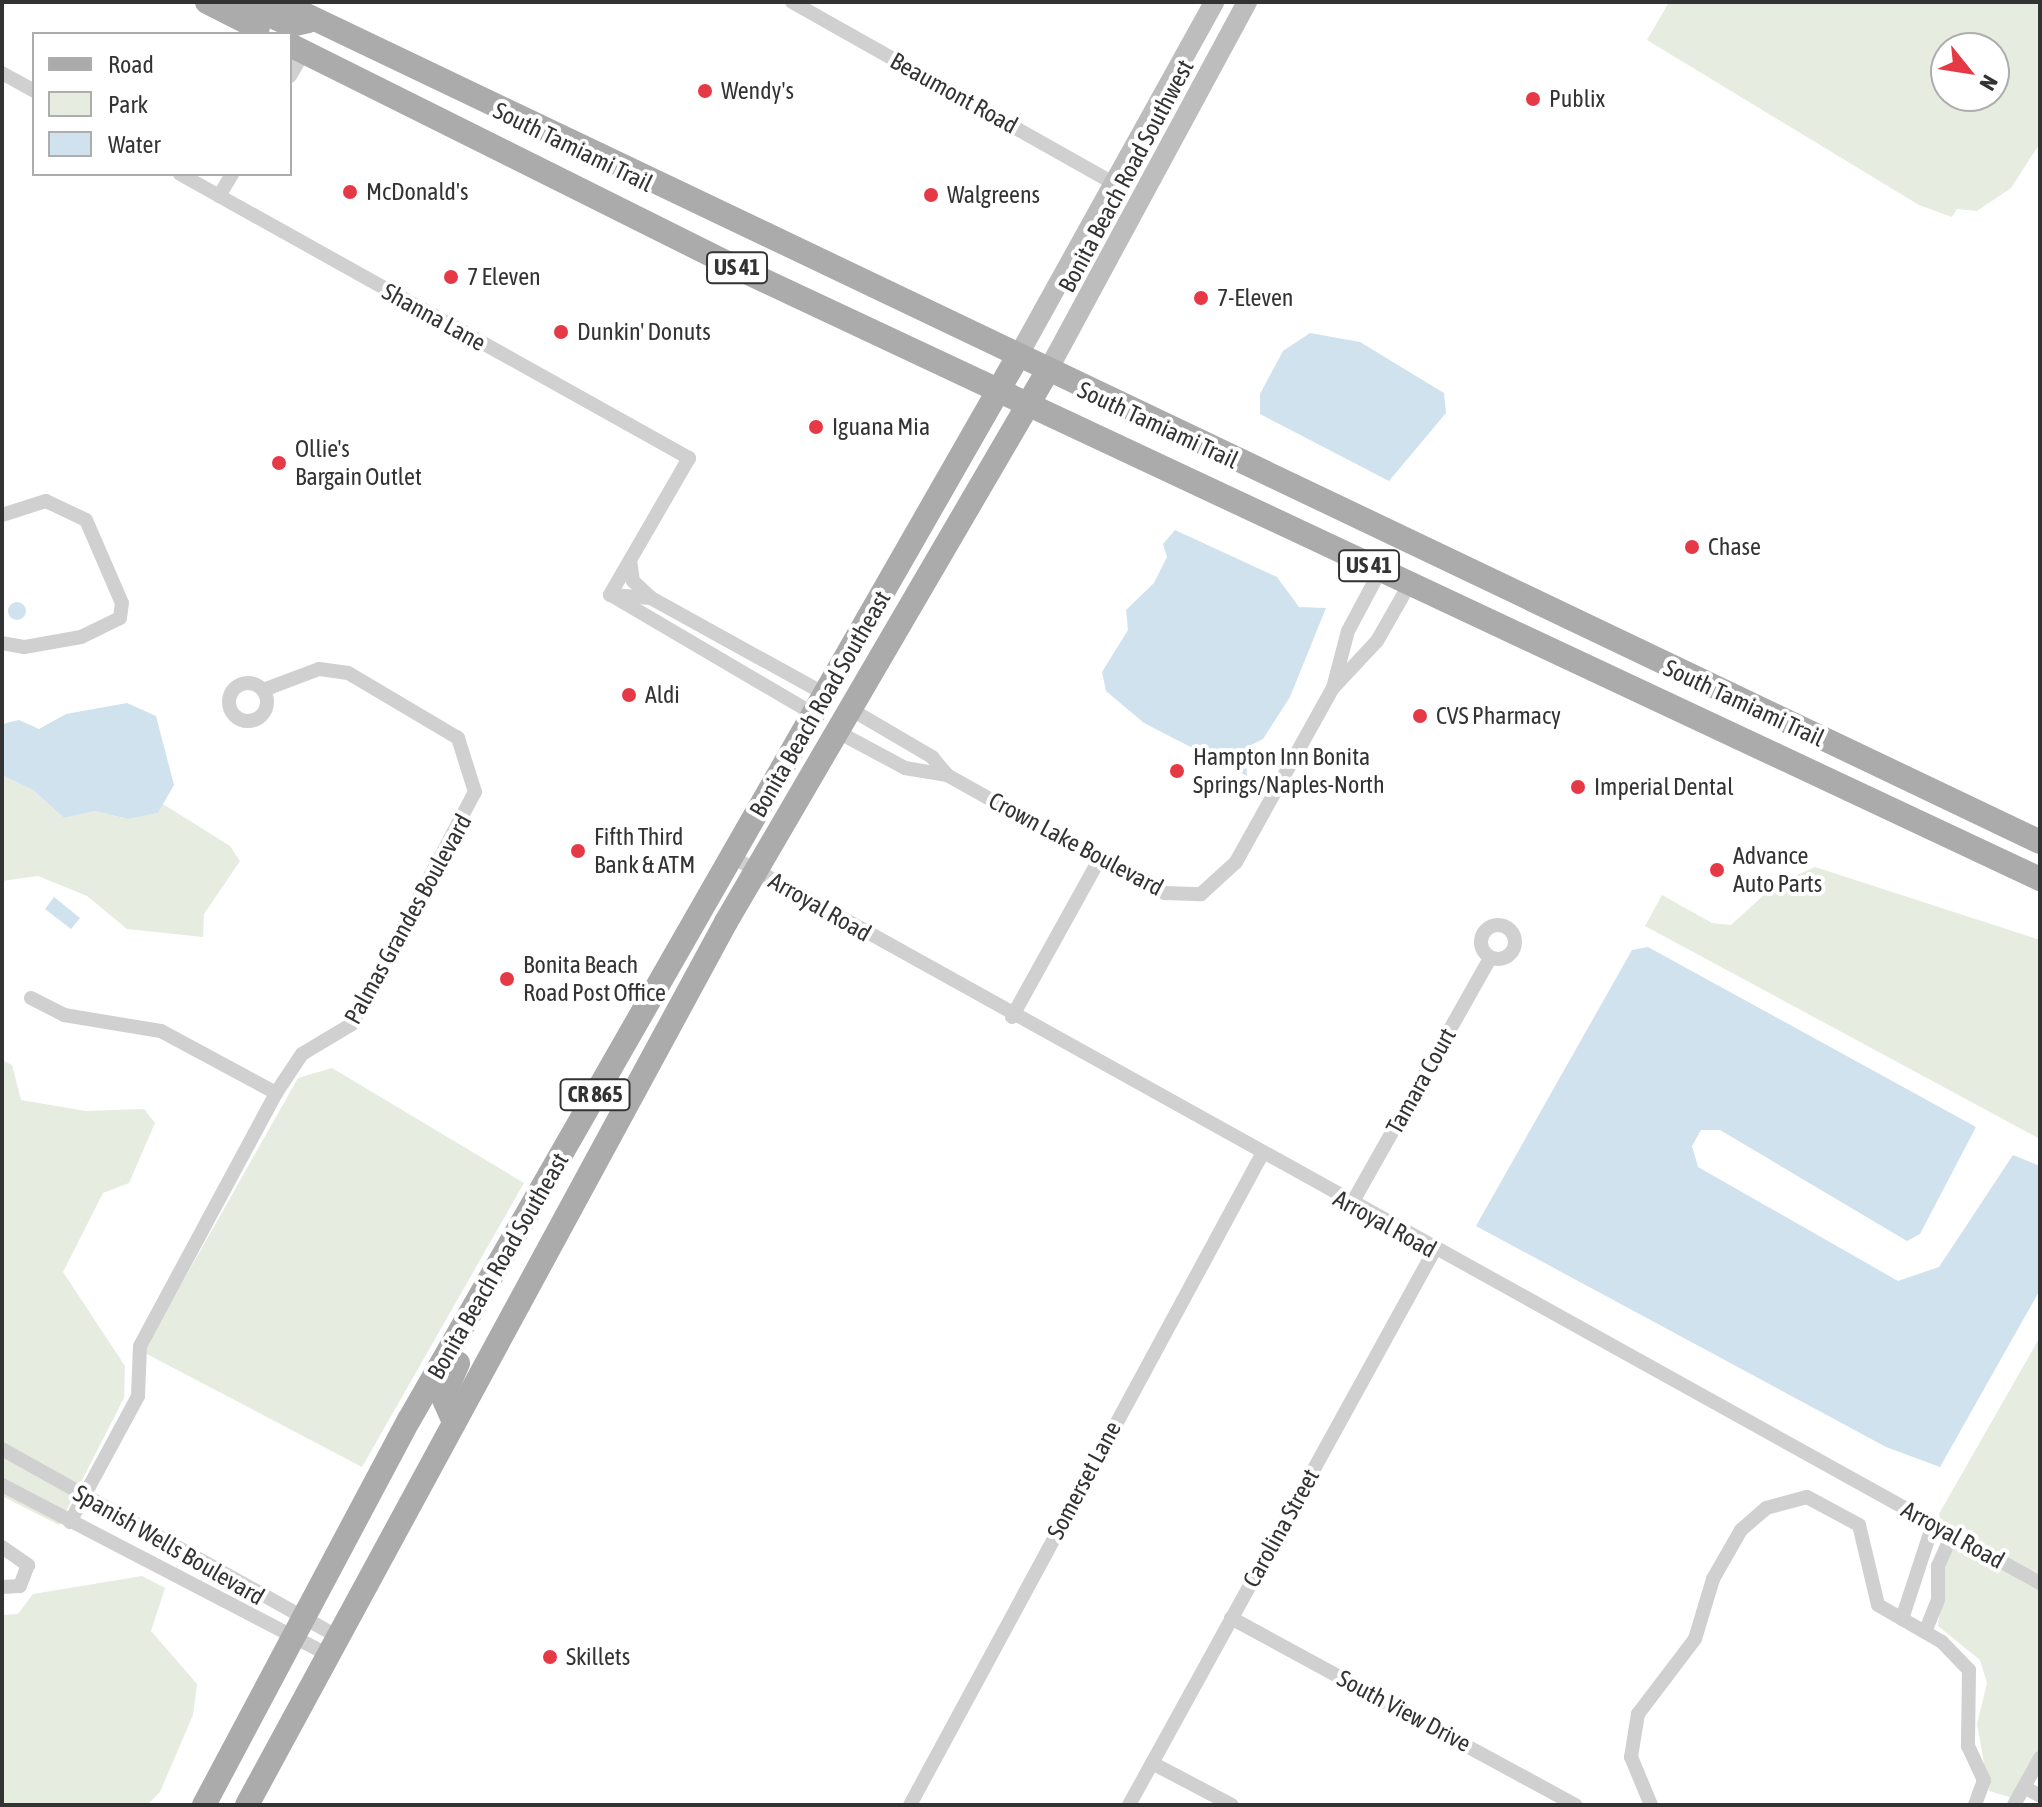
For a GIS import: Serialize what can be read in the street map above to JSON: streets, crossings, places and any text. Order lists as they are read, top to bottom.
{
  "streets": {
    "main road": [
      "South Tamiami Trail",
      "Bonita Beach Road Southwest",
      "US 41",
      "Bonita Beach Road Southeast",
      "CR 865"
    ],
    "street": [
      "Beaumont Road",
      "Shanna Lane",
      "Crown Lake Boulevard",
      "Arroyal Road",
      "Palmas Grandes Boulevard",
      "Tamara Court",
      "Somerset Lane",
      "Carolina Street",
      "Spanish Wells Boulevard",
      "South View Drive"
    ]
  },
  "crossings": [
    ["Beaumont Road", "Bonita Beach Road Southwest"],
    ["South Tamiami Trail", "Bonita Beach Road Southwest"],
    ["South Tamiami Trail", "Bonita Beach Road Southeast"],
    ["South Tamiami Trail", "Crown Lake Boulevard"],
    ["Bonita Beach Road Southwest", "Bonita Beach Road Southeast"],
    ["Bonita Beach Road Southeast", "Crown Lake Boulevard"],
    ["Bonita Beach Road Southeast", "Arroyal Road"],
    ["Bonita Beach Road Southeast", "Spanish Wells Boulevard"],
    ["Arroyal Road", "Tamara Court"],
    ["Arroyal Road", "Somerset Lane"],
    ["Arroyal Road", "Carolina Street"],
    ["Palmas Grandes Boulevard", "Spanish Wells Boulevard"],
    ["Carolina Street", "South View Drive"]
  ],
  "places": [
    "Wendy's",
    "Publix",
    "McDonald's",
    "Walgreens",
    "7 Eleven",
    "7-Eleven",
    "Dunkin' Donuts",
    "Iguana Mia",
    "Ollie's Bargain Outlet",
    "Chase",
    "Aldi",
    "CVS Pharmacy",
    "Hampton Inn Bonita Springs/Naples-North",
    "Imperial Dental",
    "Fifth Third Bank & ATM",
    "Advance Auto Parts",
    "Bonita Beach Road Post Office",
    "Skillets"
  ],
  "legend": ["Road", "Park", "Water"],
  "north": "bottom right"
}
